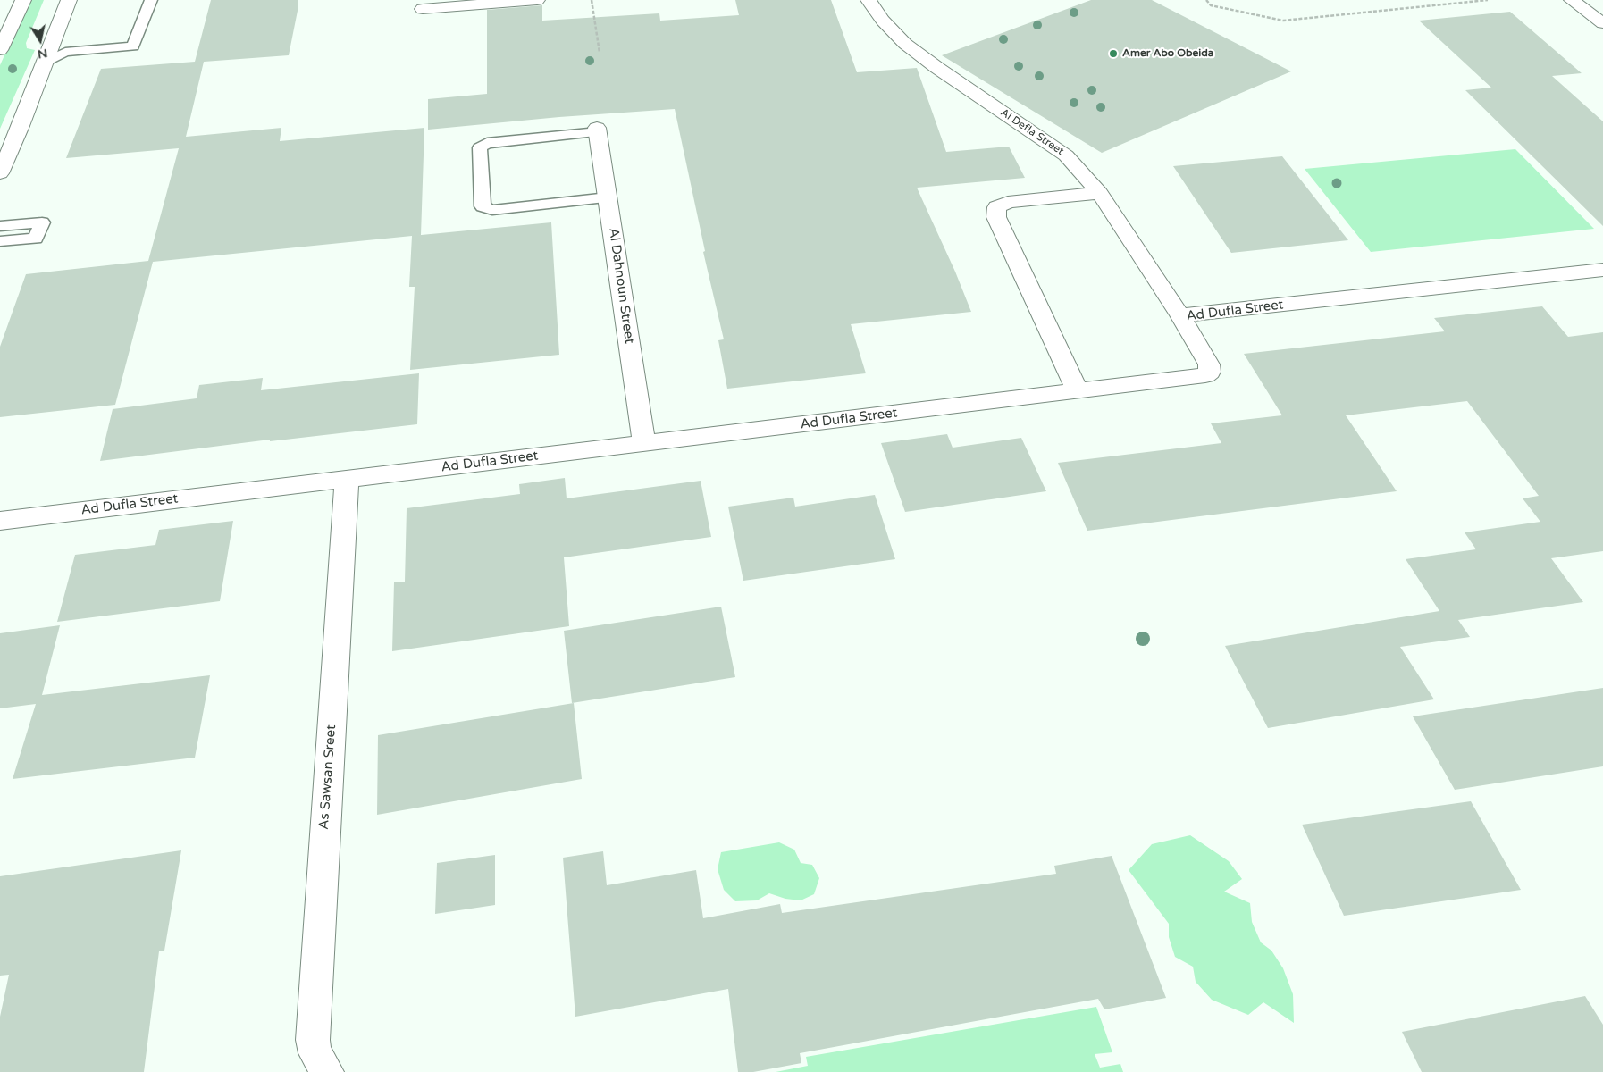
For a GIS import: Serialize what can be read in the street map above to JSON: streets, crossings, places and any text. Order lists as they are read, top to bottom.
{
  "streets": {
    "street": [
      "Al Defla Street",
      "Al Dahnoun Street",
      "Ad Dufla Street",
      "As Sawsan Sreet"
    ]
  },
  "crossings": [
    ["Al Defla Street", "Ad Dufla Street"],
    ["Al Dahnoun Street", "Ad Dufla Street"],
    ["Ad Dufla Street", "As Sawsan Sreet"]
  ],
  "places": ["Amer Abo Obeida"],
  "north": "bottom"
}
